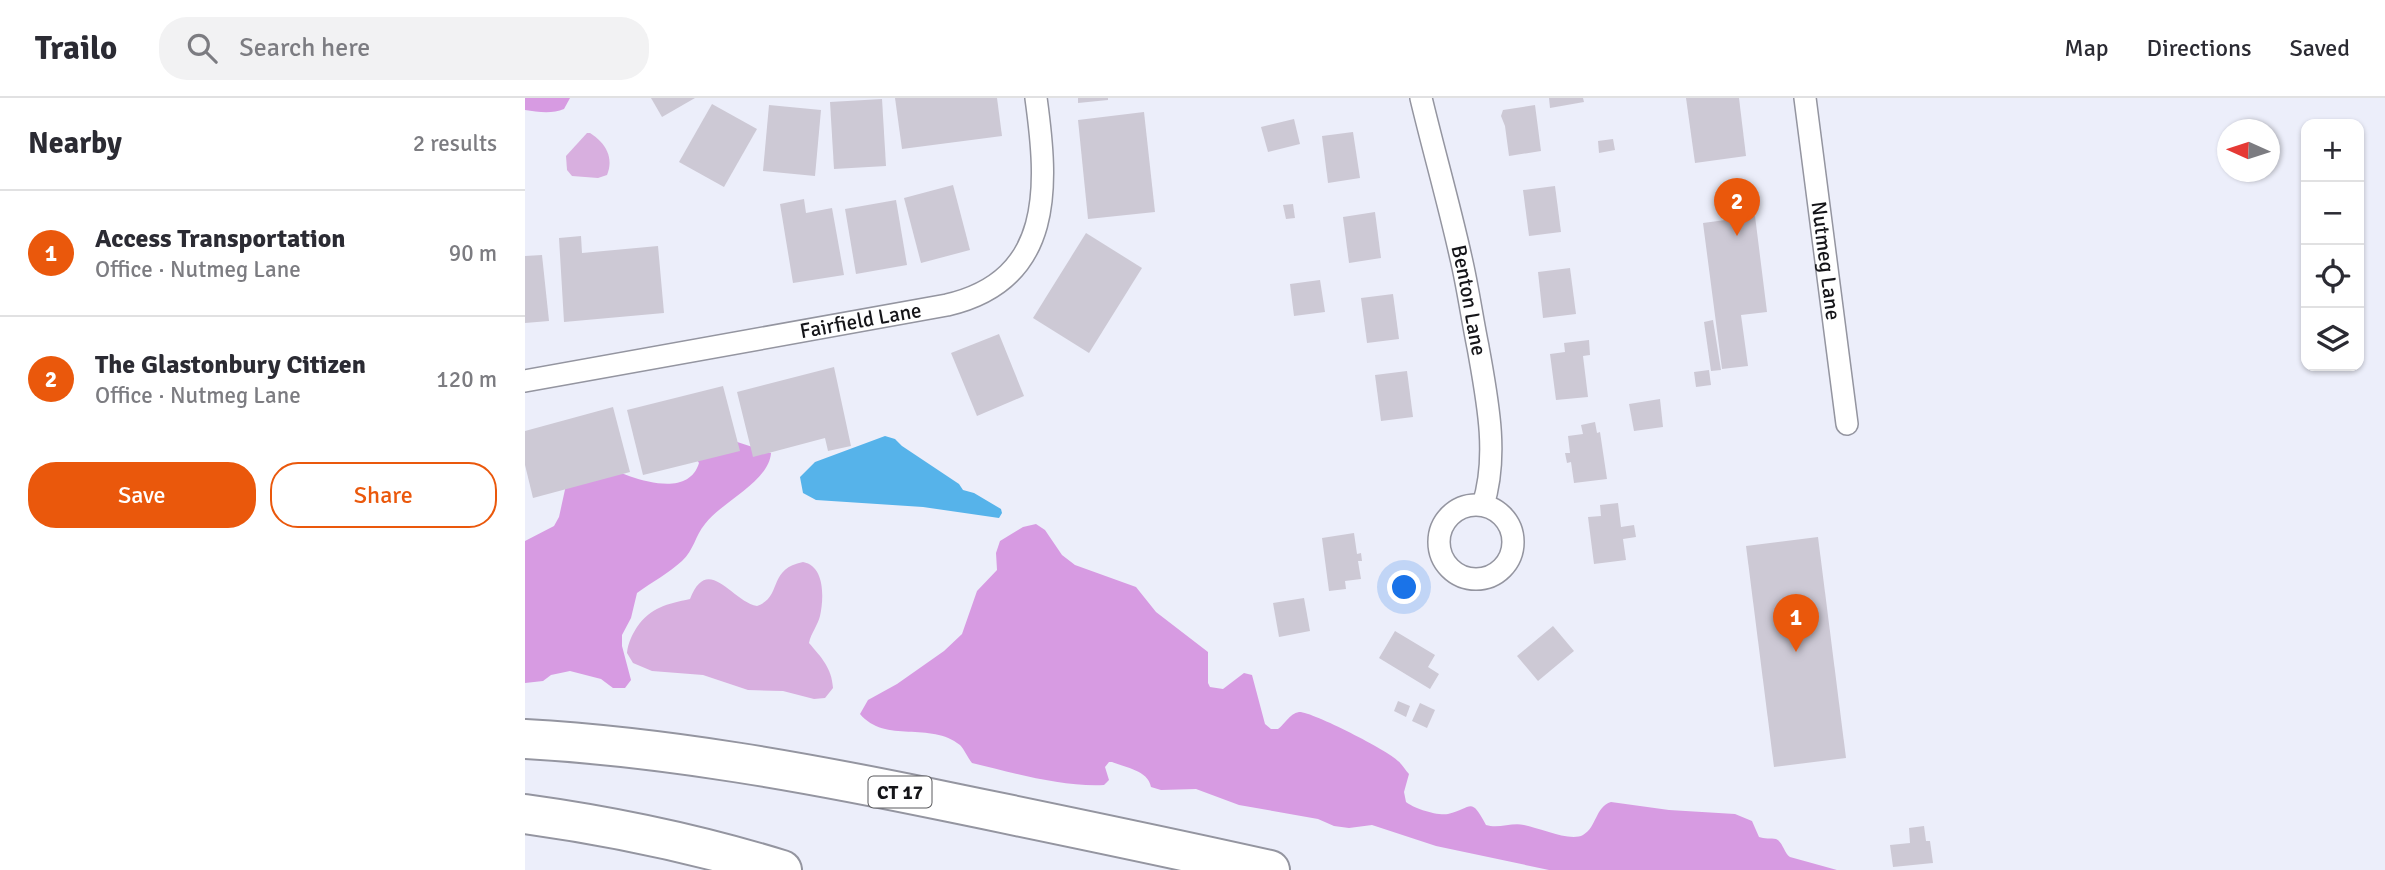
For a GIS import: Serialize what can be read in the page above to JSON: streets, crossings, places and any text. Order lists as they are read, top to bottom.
{
  "streets": {
    "highway": ["CT 17"],
    "street": ["Nutmeg Lane", "Benton Lane", "Fairfield Lane"]
  },
  "north": "left",
  "page": {
    "header": "Trailo",
    "search": "Search here",
    "nav": ["Map", "Directions", "Saved"],
    "heading": ["Nearby", "2 results"],
    "map_buttons": ["+", "−"],
    "pins": ["2", "1"],
    "list": [
      {
        "mark": "1",
        "name": "Access Transportation",
        "note": "Office · Nutmeg Lane",
        "value": "90 m"
      },
      {
        "mark": "2",
        "name": "The Glastonbury Citizen",
        "note": "Office · Nutmeg Lane",
        "value": "120 m"
      }
    ],
    "buttons": ["Save", "Share"]
  }
}
